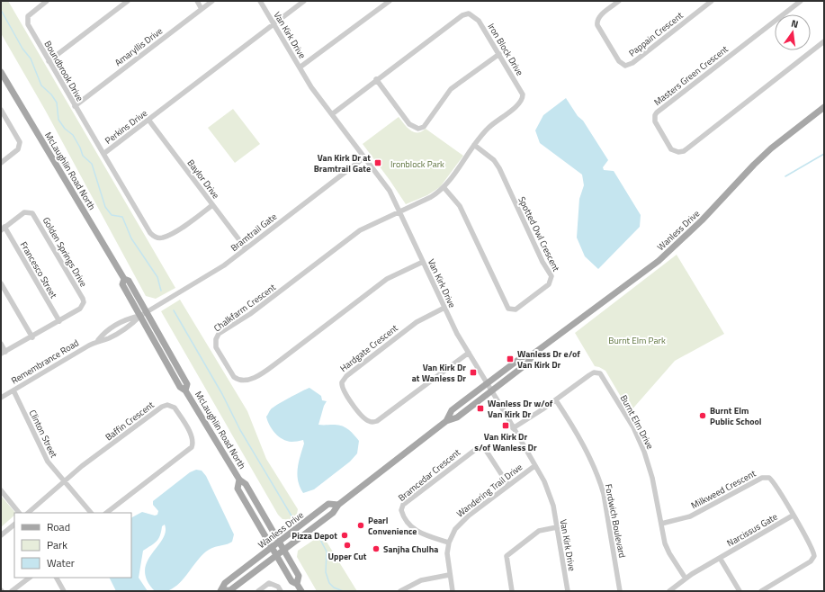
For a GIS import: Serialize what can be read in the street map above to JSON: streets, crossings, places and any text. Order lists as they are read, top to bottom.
{
  "streets": {
    "main road": ["McLaughlin Road North", "Wanless Drive"],
    "street": [
      "Pappain Crescent",
      "Van Kirk Drive",
      "Amaryllis Drive",
      "Iron Block Drive",
      "Boundbrook Drive",
      "Masters Green Crescent",
      "Perkins Drive",
      "Baylor Drive",
      "Bramtrail Gate",
      "Spotted Owl Crescent",
      "Golden Springs Drive",
      "Francesco Street",
      "Chalkfarm Crescent",
      "Hardgate Crescent",
      "Remembrance Road",
      "Baffin Crescent",
      "Burnt Elm Drive",
      "Clinton Street",
      "Bramcedar Crescent",
      "Milkweed Crescent",
      "Wandering Trail Drive",
      "Fordwich Boulevard",
      "Narcissus Gate"
    ]
  },
  "crossings": [
    ["Van Kirk Drive", "Iron Block Drive"],
    ["Van Kirk Drive", "Perkins Drive"],
    ["Van Kirk Drive", "Wanless Drive"],
    ["Van Kirk Drive", "Bramtrail Gate"],
    ["Van Kirk Drive", "Chalkfarm Crescent"],
    ["Van Kirk Drive", "Hardgate Crescent"],
    ["Van Kirk Drive", "Burnt Elm Drive"],
    ["Van Kirk Drive", "Wandering Trail Drive"],
    ["Amaryllis Drive", "Boundbrook Drive"],
    ["Iron Block Drive", "Spotted Owl Crescent"],
    ["Iron Block Drive", "Chalkfarm Crescent"],
    ["Boundbrook Drive", "Perkins Drive"],
    ["Perkins Drive", "Baylor Drive"],
    ["McLaughlin Road North", "Wanless Drive"],
    ["McLaughlin Road North", "Bramtrail Gate"],
    ["McLaughlin Road North", "Remembrance Road"],
    ["Baylor Drive", "Bramtrail Gate"],
    ["Bramtrail Gate", "Remembrance Road"],
    ["Golden Springs Drive", "Francesco Street"],
    ["Remembrance Road", "Clinton Street"],
    ["Baffin Crescent", "Clinton Street"],
    ["Burnt Elm Drive", "Milkweed Crescent"],
    ["Burnt Elm Drive", "Fordwich Boulevard"],
    ["Burnt Elm Drive", "Narcissus Gate"],
    ["Bramcedar Crescent", "Wandering Trail Drive"],
    ["Milkweed Crescent", "Narcissus Gate"]
  ],
  "parks": ["Ironblock Park", "Burnt Elm Park"],
  "places": {
    "transit": [
      "Van Kirk Dr at Bramtrail Gate",
      "Wanless Dr e/of Van Kirk Dr",
      "Van Kirk Dr at Wanless Dr",
      "Wanless Dr w/of Van Kirk Dr",
      "Van Kirk Dr s/of Wanless Dr"
    ],
    "other": [
      "Burnt Elm Public School",
      "Pearl Convenience",
      "Pizza Depot",
      "Upper Cut",
      "Sanjha Chulha"
    ]
  },
  "legend": ["Road", "Park", "Water"],
  "north": "top"
}
